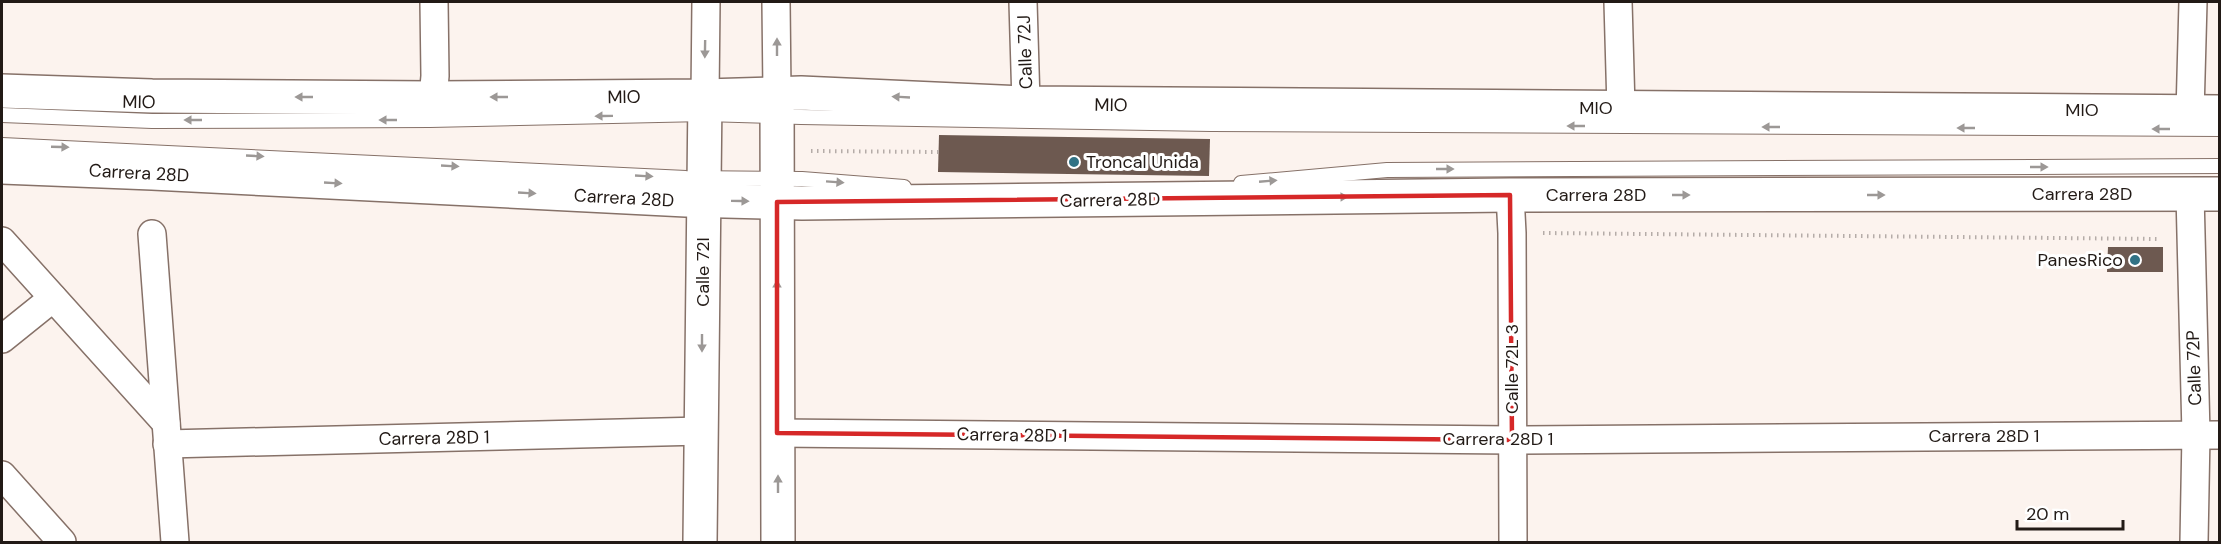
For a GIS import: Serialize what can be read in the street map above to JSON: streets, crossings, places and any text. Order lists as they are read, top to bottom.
{
  "streets": {
    "street": [
      "Calle 72J",
      "Carrera 28D",
      "Calle 72I",
      "Calle 72P",
      "Calle 72L 3",
      "Carrera 28D 1"
    ],
    "lane": ["MIO"]
  },
  "crossings": [
    ["MIO", "Calle 72I"],
    ["Carrera 28D", "Calle 72I"],
    ["Carrera 28D", "Calle 72P"],
    ["Carrera 28D", "Calle 72L 3"],
    ["Calle 72I", "Carrera 28D 1"],
    ["Calle 72P", "Carrera 28D 1"],
    ["Calle 72L 3", "Carrera 28D 1"]
  ],
  "places": ["Troncal Unida", "PanesRico"],
  "scale_bar": "20 m"
}
